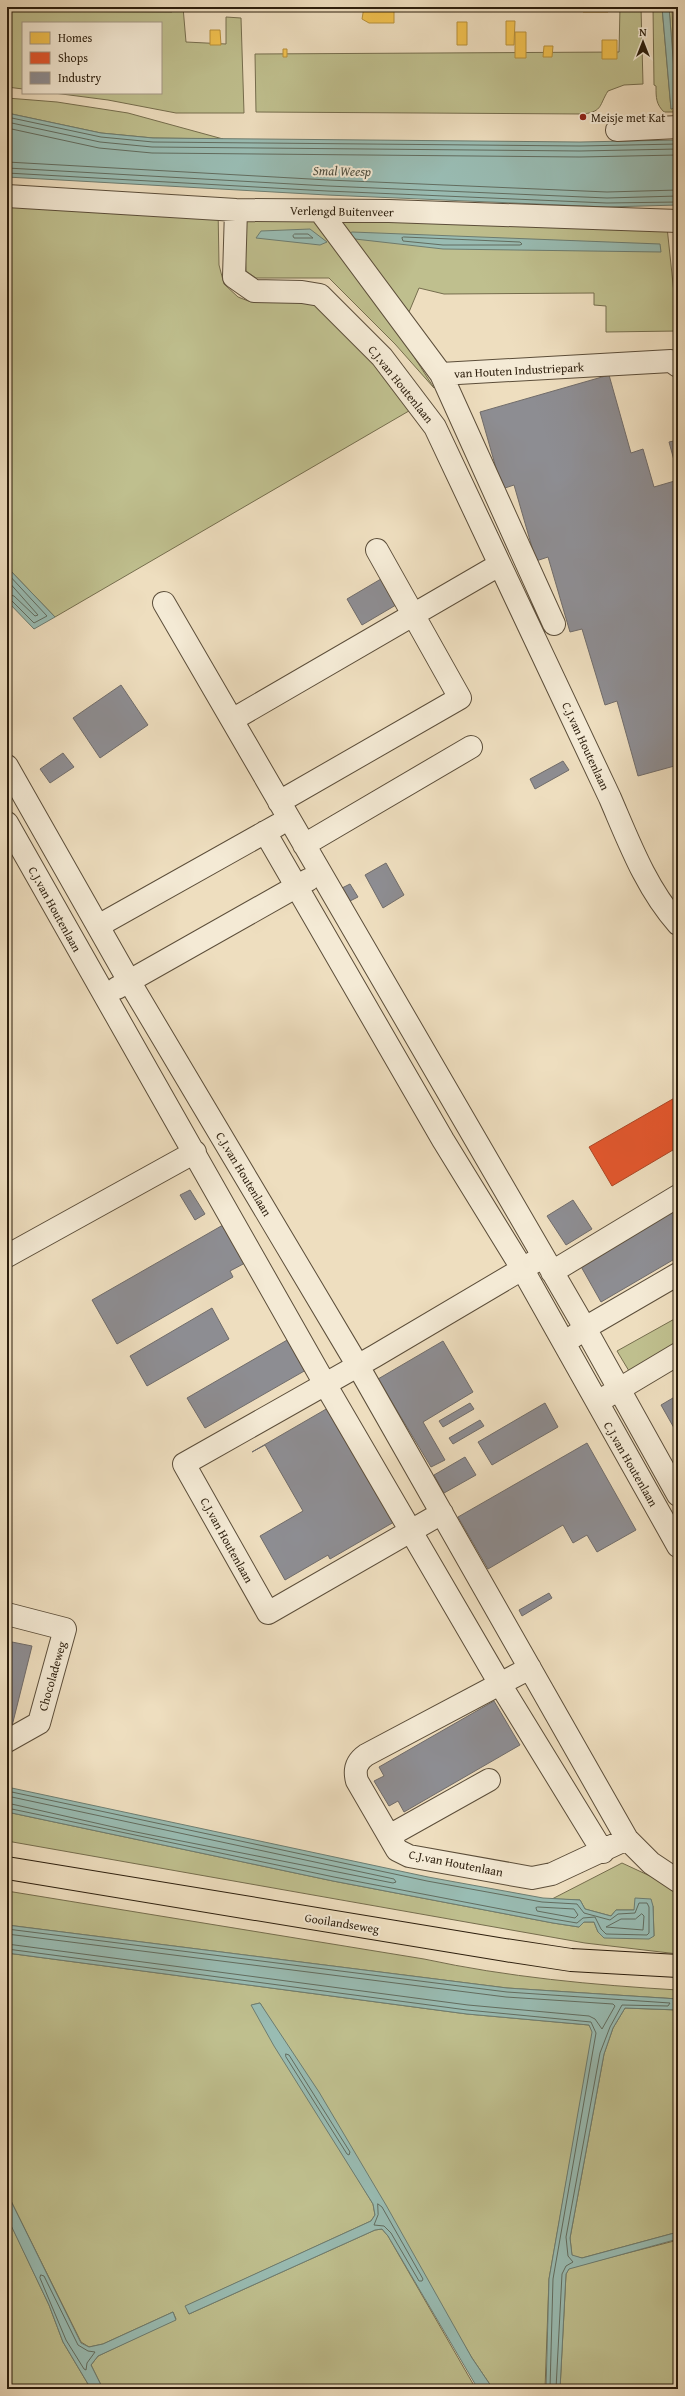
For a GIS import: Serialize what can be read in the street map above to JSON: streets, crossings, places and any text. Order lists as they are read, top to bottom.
{
  "streets": {
    "main road": ["Gooilandseweg"],
    "street": [
      "Verlengd Buitenveer",
      "van Houten Industriepark",
      "C.J.van Houtenlaan",
      "Chocoladeweg"
    ]
  },
  "crossings": [
    ["Verlengd Buitenveer", "van Houten Industriepark"],
    ["Verlengd Buitenveer", "C.J.van Houtenlaan"]
  ],
  "water": ["Smal Weesp"],
  "places": ["Meisje met Kat"],
  "legend": ["Homes", "Shops", "Industry"],
  "north": "top"
}
